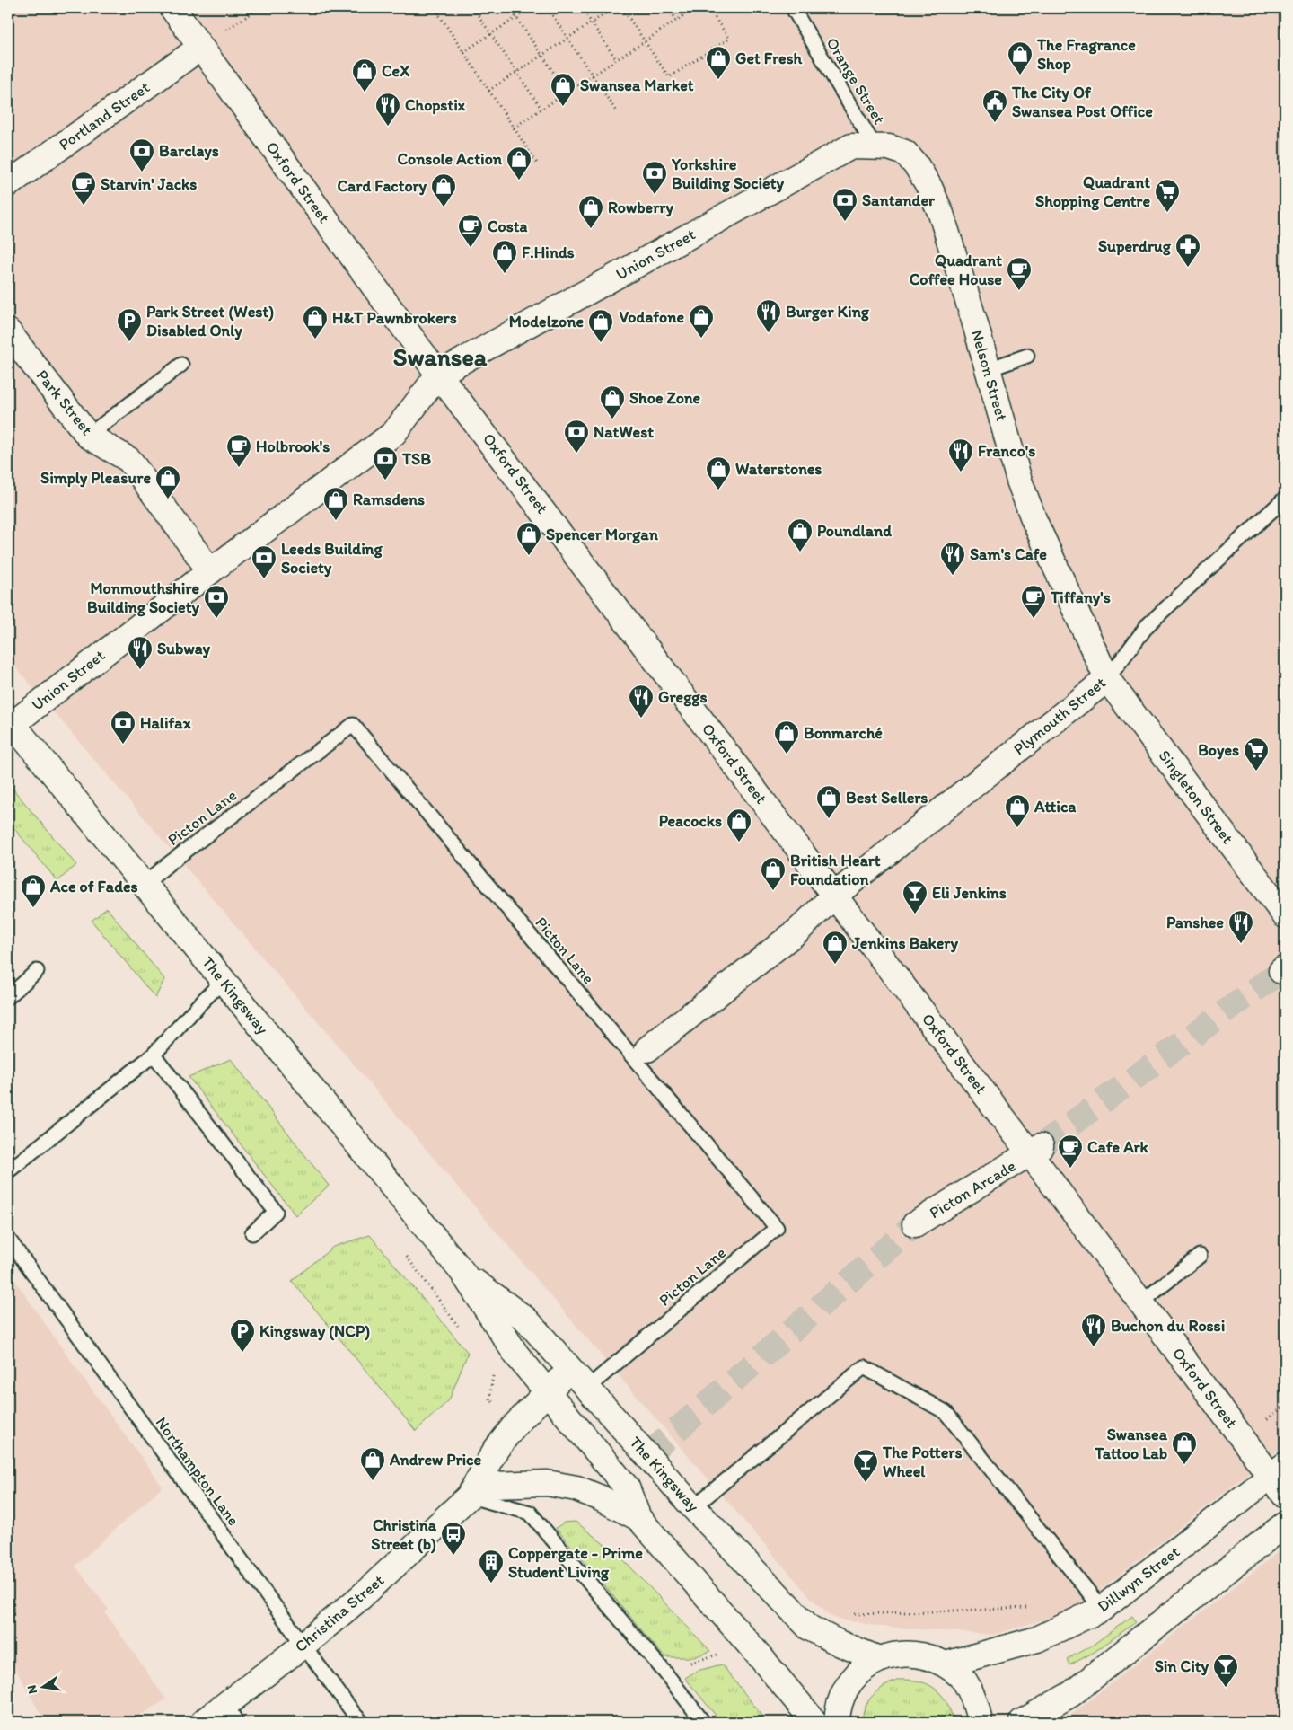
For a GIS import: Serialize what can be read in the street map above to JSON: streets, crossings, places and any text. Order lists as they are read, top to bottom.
{
  "streets": {
    "street": [
      "Portland Street",
      "Oxford Street",
      "Union Street",
      "Nelson Street",
      "Park Street",
      "Plymouth Street",
      "Singleton Street",
      "The Kingsway",
      "Picton Arcade",
      "Dillwyn Street",
      "Christina Street"
    ],
    "lane": ["Orange Street", "Picton Lane", "Northampton Lane"]
  },
  "crossings": [
    ["Orange Street", "Union Street"],
    ["Orange Street", "Nelson Street"],
    ["Portland Street", "Oxford Street"],
    ["Oxford Street", "Union Street"],
    ["Oxford Street", "Plymouth Street"],
    ["Oxford Street", "Picton Arcade"],
    ["Oxford Street", "Dillwyn Street"],
    ["Union Street", "Nelson Street"],
    ["Union Street", "Park Street"],
    ["Union Street", "The Kingsway"],
    ["Nelson Street", "Plymouth Street"],
    ["Nelson Street", "Singleton Street"],
    ["Plymouth Street", "Singleton Street"],
    ["Picton Lane", "The Kingsway"],
    ["Northampton Lane", "Christina Street"]
  ],
  "districts": ["Swansea"],
  "places": {
    "shop": [
      "The Fragrance Shop",
      "Get Fresh",
      "CeX",
      "Swansea Market",
      "Console Action",
      "Card Factory",
      "Rowberry",
      "F.Hinds",
      "Vodafone",
      "H&T Pawnbrokers",
      "Modelzone",
      "Shoe Zone",
      "Waterstones",
      "Simply Pleasure",
      "Ramsdens",
      "Poundland",
      "Spencer Morgan",
      "Bonmarché",
      "Best Sellers",
      "Attica",
      "Peacocks",
      "British Heart Foundation",
      "Ace of Fades",
      "Jenkins Bakery",
      "Swansea Tattoo Lab",
      "Andrew Price"
    ],
    "public building": ["The City Of Swansea Post Office"],
    "restaurant": [
      "Chopstix",
      "Burger King",
      "Franco's",
      "Sam's Cafe",
      "Subway",
      "Greggs",
      "Panshee",
      "Buchon du Rossi"
    ],
    "bank": [
      "Barclays",
      "Yorkshire Building Society",
      "Santander",
      "NatWest",
      "TSB",
      "Leeds Building Society",
      "Monmouthshire Building Society",
      "Halifax"
    ],
    "cafe": [
      "Starvin' Jacks",
      "Costa",
      "Quadrant Coffee House",
      "Holbrook's",
      "Tiffany's",
      "Cafe Ark"
    ],
    "supermarket": ["Quadrant Shopping Centre", "Boyes"],
    "pharmacy": ["Superdrug"],
    "parking": ["Park Street (West) Disabled Only", "Kingsway (NCP)"],
    "bar": ["Eli Jenkins", "The Potters Wheel", "Sin City"],
    "bus stop": ["Christina Street (b)"],
    "building": ["Coppergate - Prime Student Living"]
  },
  "north": "left"
}
